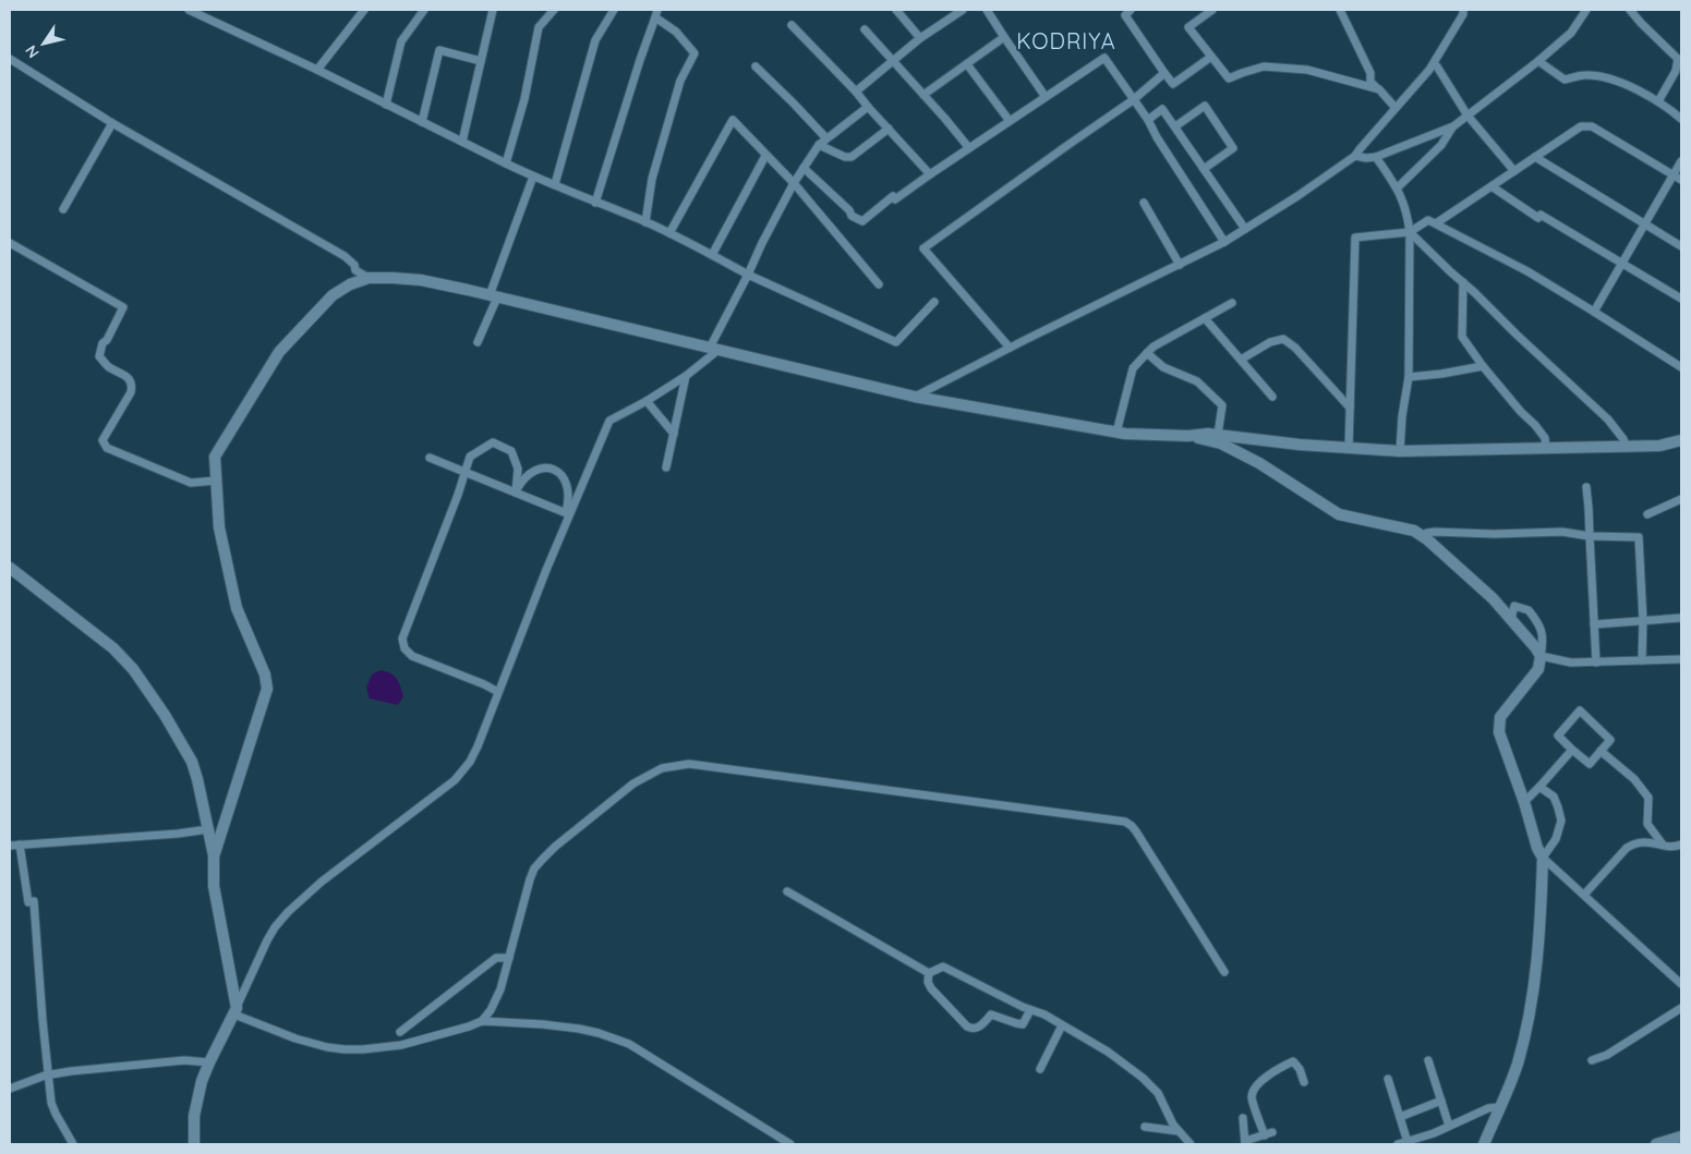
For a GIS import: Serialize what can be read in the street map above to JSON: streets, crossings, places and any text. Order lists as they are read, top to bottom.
{
  "districts": ["KODRIYA"],
  "north": "bottom left"
}
